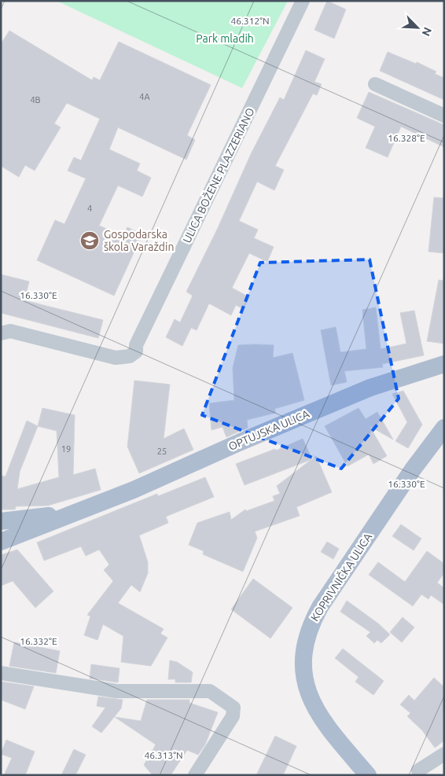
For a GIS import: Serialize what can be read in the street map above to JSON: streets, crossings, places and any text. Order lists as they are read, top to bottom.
{
  "streets": {
    "main road": ["OPTUJSKA ULICA", "KOPRIVNIČKA ULICA"],
    "street": ["ULICA BOŽENE PLAZZERIANO"]
  },
  "parks": ["Park mladih"],
  "places": {
    "school or university": ["Gospodarska škola Varaždin"]
  },
  "house_numbers": [
    "4A",
    "4B",
    "4",
    "19",
    "25"
  ],
  "north": "bottom right",
  "coordinates": [
    "46.312°N",
    "16.328°E",
    "16.330°E",
    "16.332°E",
    "46.313°N"
  ]
}
